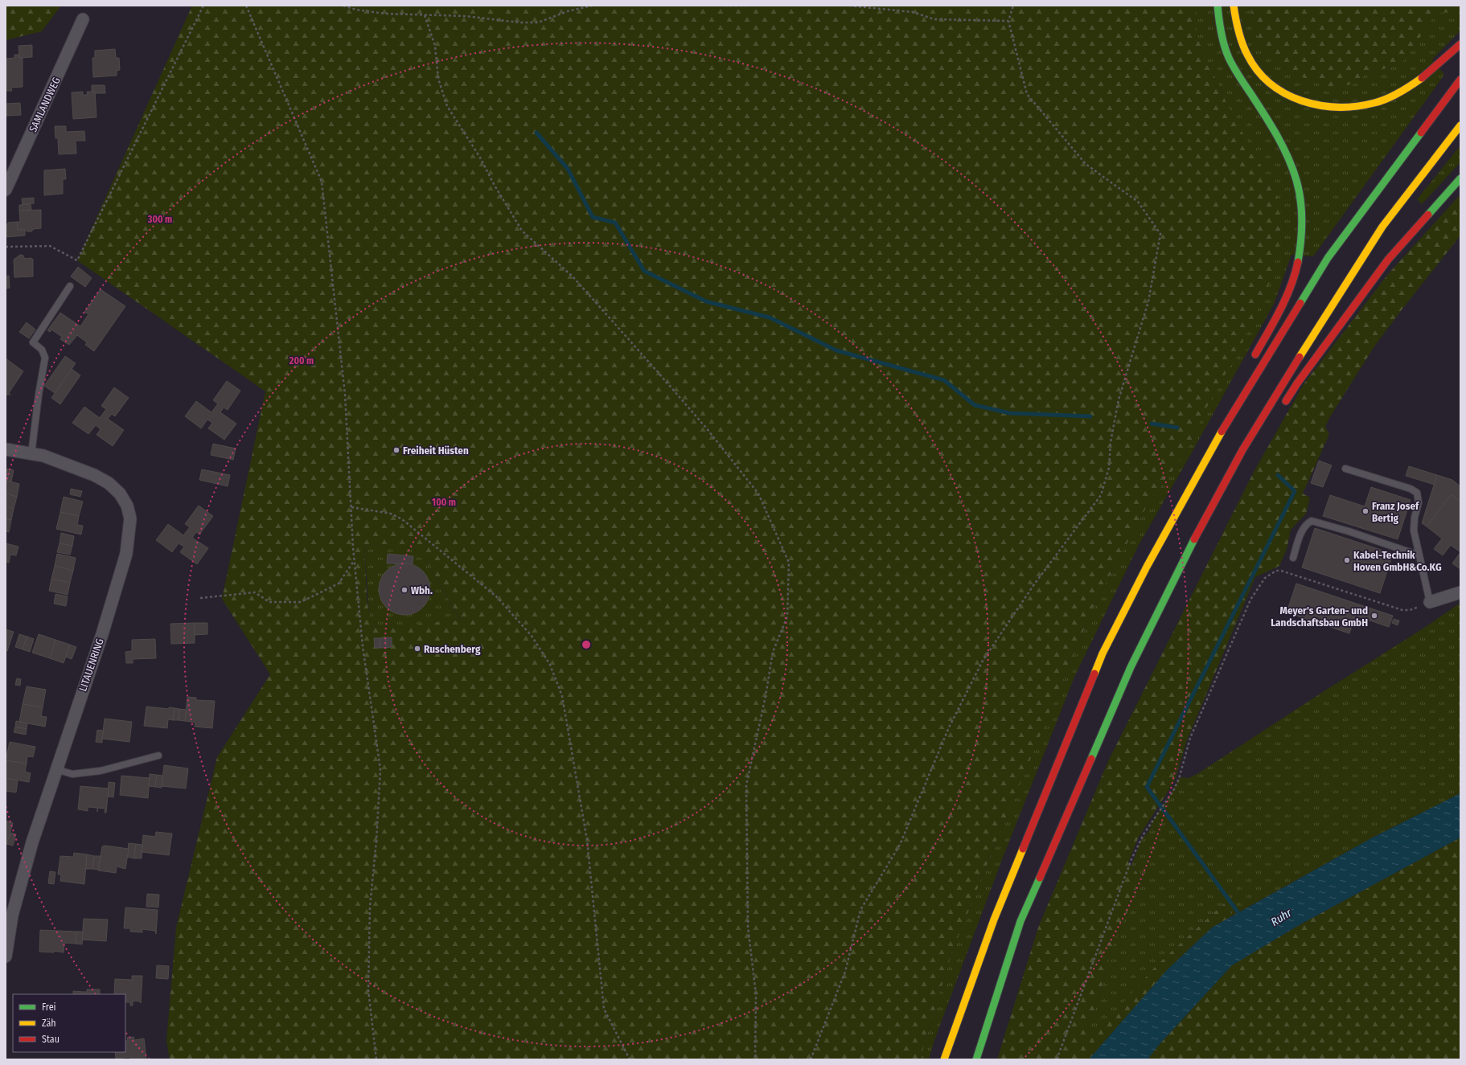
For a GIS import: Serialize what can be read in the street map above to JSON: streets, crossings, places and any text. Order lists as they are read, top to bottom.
{
  "streets": {
    "street": ["SAMLANDWEG", "LITAUENRING"]
  },
  "water": ["Ruhr"],
  "places": [
    "Freiheit Hüsten",
    "Franz Josef Bertig",
    "Kabel-Technik Hoven GmbH&Co.KG",
    "Wbh.",
    "Meyer's Garten- und Landschaftsbau GmbH",
    "Ruschenberg"
  ],
  "legend": ["Frei", "Zäh", "Stau"],
  "rings": ["300 m", "200 m", "100 m"]
}
